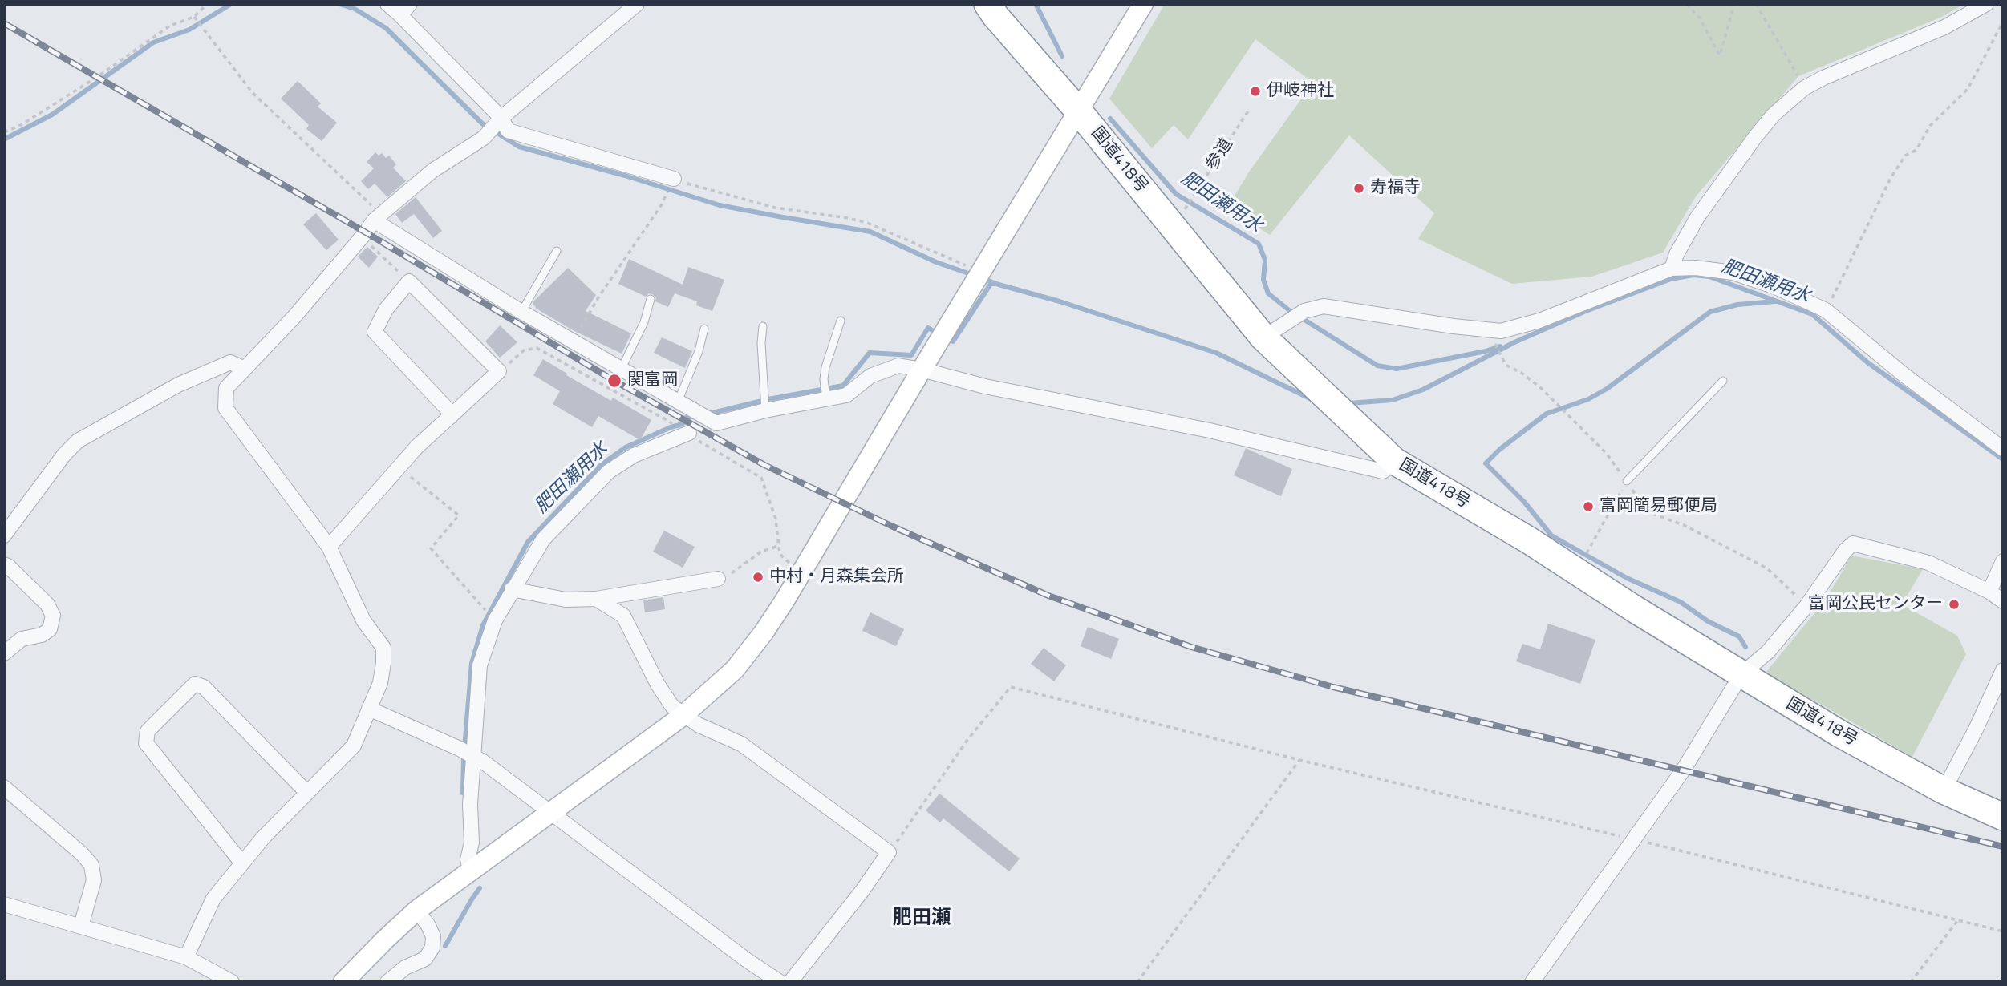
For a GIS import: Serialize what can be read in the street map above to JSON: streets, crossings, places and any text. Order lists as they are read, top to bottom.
{
  "streets": {
    "highway": ["国道418号"],
    "path": ["参道"]
  },
  "crossings": [
    ["参道", "国道418号"]
  ],
  "districts": ["肥田瀬"],
  "water": ["肥田瀬用水"],
  "places": [
    "伊岐神社",
    "寿福寺",
    "関富岡",
    "富岡簡易郵便局",
    "中村・月森集会所",
    "富岡公民センター"
  ]
}
